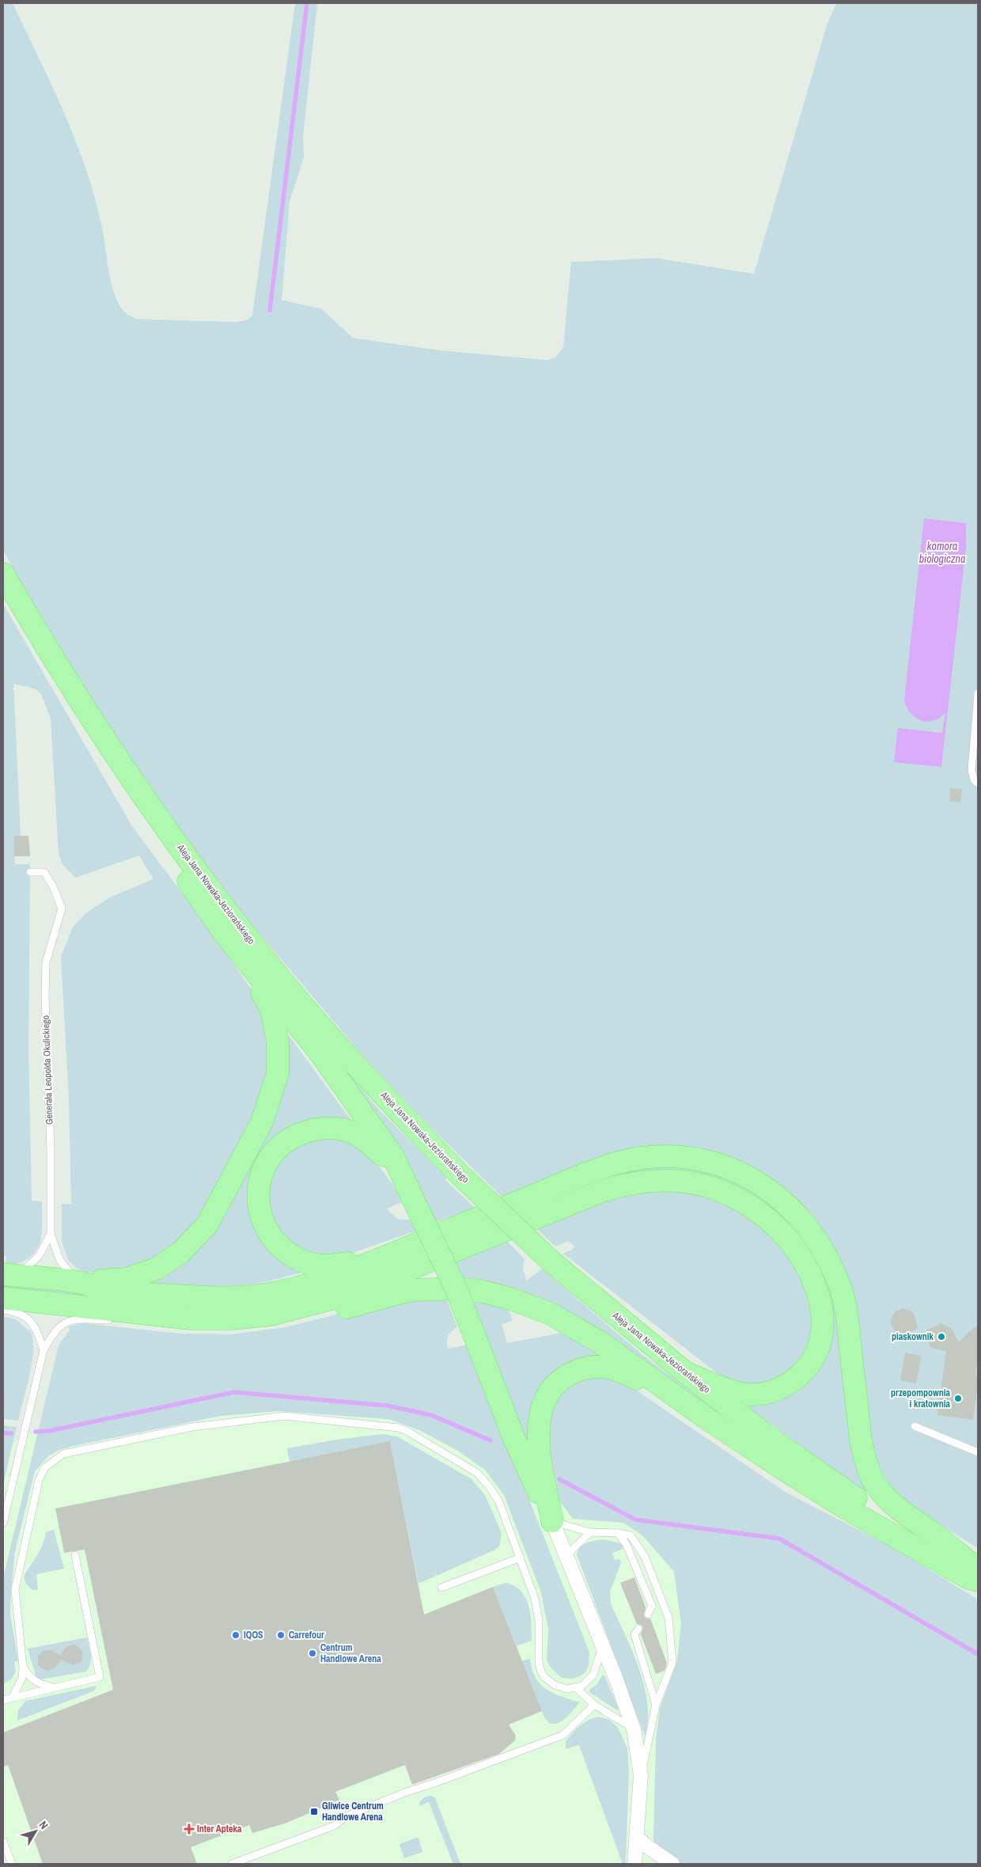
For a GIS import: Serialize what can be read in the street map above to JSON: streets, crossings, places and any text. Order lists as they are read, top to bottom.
{
  "streets": {
    "main road": ["Aleja Jana Nowaka-Jeziorańskiego", "Generała Leopolda Okulickiego"]
  },
  "water": ["komora biologiczna"],
  "places": {
    "other": [
      "piaskownik",
      "przepompownia i kratownia",
      "IQOS",
      "Carrefour",
      "Centrum Handlowe Arena"
    ],
    "transit": ["Gliwice Centrum Handlowe Arena"],
    "health": ["Inter Apteka"]
  },
  "north": "top right"
}
